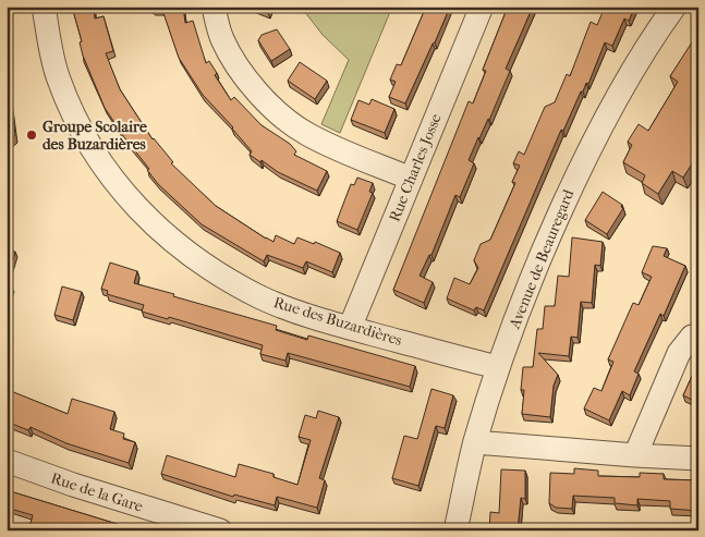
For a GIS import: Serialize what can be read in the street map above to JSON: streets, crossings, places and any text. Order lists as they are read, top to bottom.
{
  "streets": {
    "street": [
      "Rue Charles Josse",
      "Avenue de Beauregard",
      "Rue des Buzardières",
      "Rue de la Gare"
    ]
  },
  "crossings": [
    ["Rue Charles Josse", "Rue des Buzardières"],
    ["Avenue de Beauregard", "Rue des Buzardières"]
  ],
  "places": ["Groupe Scolaire des Buzardières"]
}
